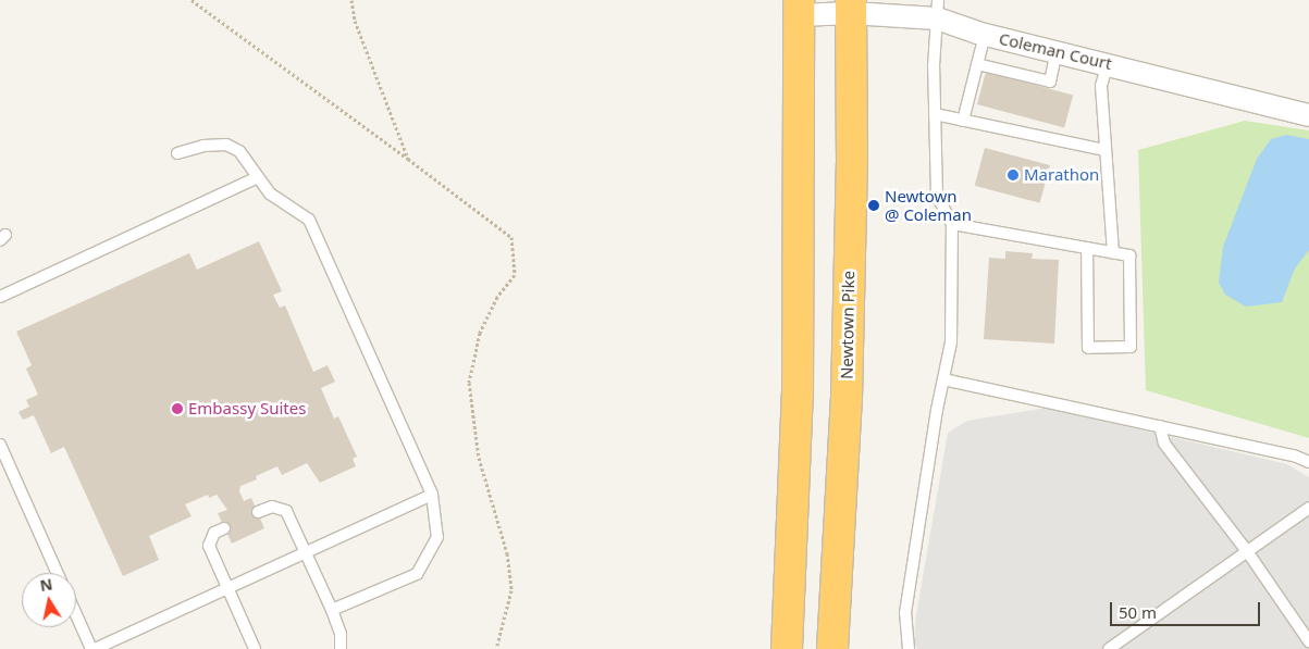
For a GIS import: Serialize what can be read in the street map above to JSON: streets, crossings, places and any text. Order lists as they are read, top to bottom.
{
  "streets": {
    "highway": ["Newtown Pike"],
    "street": ["Coleman Court"]
  },
  "crossings": [
    ["Coleman Court", "Newtown Pike"]
  ],
  "places": ["Marathon", "Newtown @ Coleman", "Embassy Suites"],
  "scale_bar": "50 m",
  "north": "top"
}
